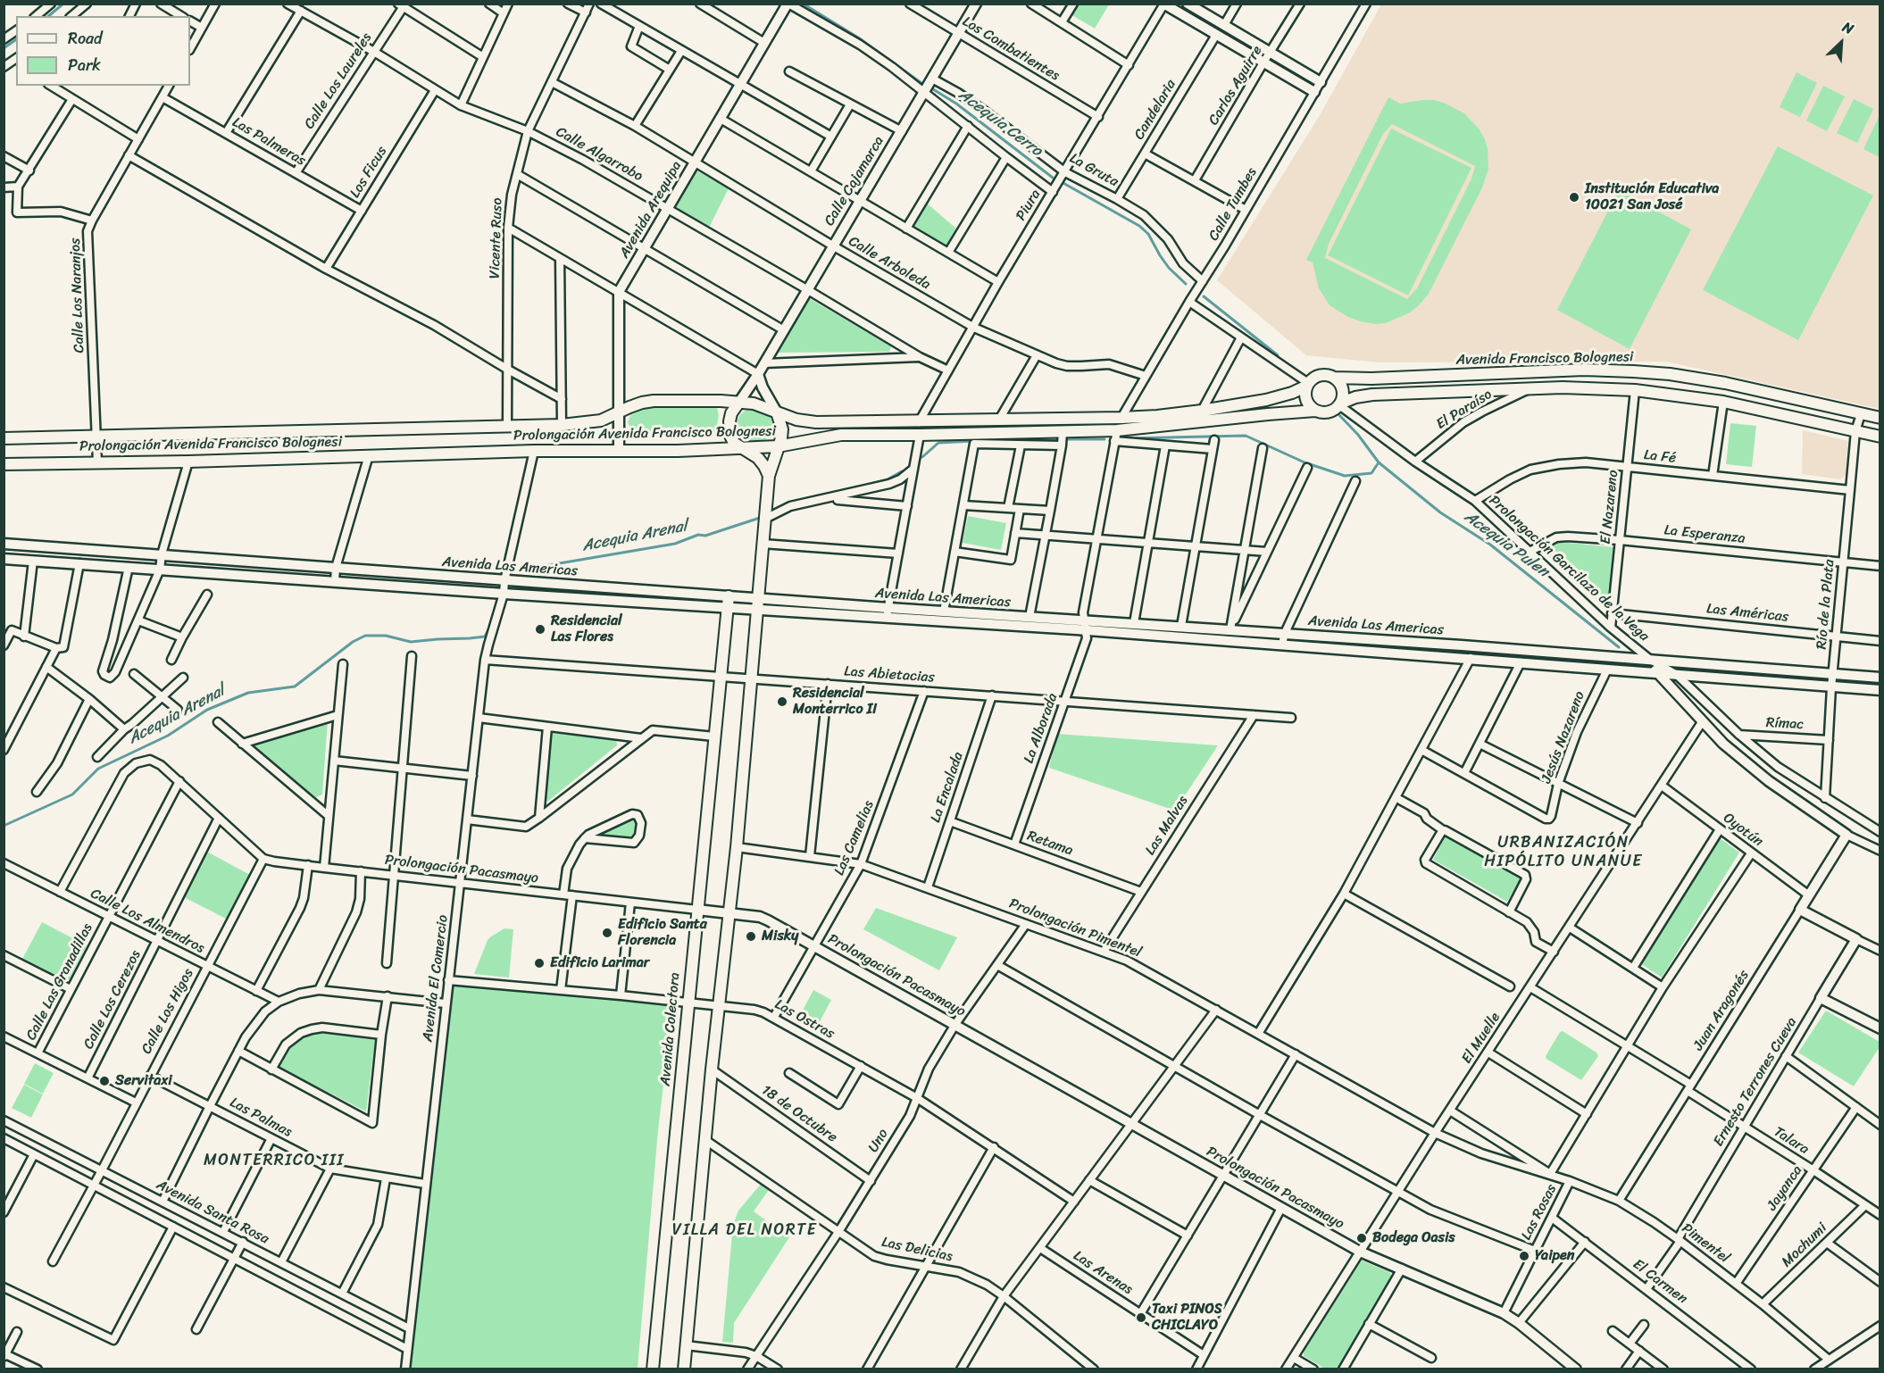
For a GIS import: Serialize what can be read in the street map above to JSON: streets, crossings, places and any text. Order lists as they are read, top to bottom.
{
  "streets": {
    "main road": [
      "Calle Cajamarca",
      "Avenida Francisco Bolognesi",
      "Prolongación Avenida Francisco Bolognesi",
      "Avenida Colectora"
    ],
    "street": [
      "Los Combatientes",
      "Calle Los Laureles",
      "Carlos Aguirre",
      "Candelaria",
      "Las Palmeras",
      "Calle Algarrobo",
      "La Gruta",
      "Los Ficus",
      "Calle Tumbes",
      "Piura",
      "Avenida Arequipa",
      "Vicente Ruso",
      "Calle Arboleda",
      "Calle Los Naranjos",
      "El Paraíso",
      "La Fé",
      "El Nazareno",
      "La Esperanza",
      "Avenida Las Americas",
      "Prolongación Garcilazo de la Vega",
      "Río de la Plata",
      "Las Américas",
      "Las Abietacias",
      "Rímac",
      "La Alborada",
      "Jesús Nazareno",
      "La Encalada",
      "Las Malvas",
      "Oyotún",
      "Las Camelias",
      "Retama",
      "Prolongación Pacasmayo",
      "Calle Los Almendros",
      "Prolongación Pimentel",
      "Avenida El Comercio",
      "Calle Las Granadillas",
      "Calle Los Cerezos",
      "Juan Aragonés",
      "Calle Los Higos",
      "Las Ostras",
      "El Muelle",
      "Ernesto Terrones Cueva",
      "18 de Octubre",
      "Las Palmas",
      "Uno",
      "Talara",
      "Jayanca",
      "Avenida Santa Rosa",
      "Las Rosas",
      "Pimentel",
      "Mochumi",
      "Las Delicias",
      "Las Arenas",
      "El Carmen"
    ]
  },
  "crossings": [
    ["Los Combatientes", "Calle Cajamarca"],
    ["Los Combatientes", "Piura"],
    ["Calle Los Laureles", "Las Palmeras"],
    ["Calle Los Laureles", "Calle Algarrobo"],
    ["Candelaria", "La Gruta"],
    ["Las Palmeras", "Los Ficus"],
    ["Las Palmeras", "Calle Los Naranjos"],
    ["Calle Algarrobo", "Los Ficus"],
    ["Calle Algarrobo", "Calle Cajamarca"],
    ["Calle Algarrobo", "Piura"],
    ["Calle Algarrobo", "Avenida Arequipa"],
    ["Calle Algarrobo", "Vicente Ruso"],
    ["La Gruta", "Calle Cajamarca"],
    ["La Gruta", "Calle Tumbes"],
    ["La Gruta", "Piura"],
    ["Calle Cajamarca", "Calle Arboleda"],
    ["Calle Cajamarca", "Prolongación Avenida Francisco Bolognesi"],
    ["Calle Tumbes", "Calle Arboleda"],
    ["Calle Tumbes", "Prolongación Avenida Francisco Bolognesi"],
    ["Piura", "Calle Arboleda"],
    ["Piura", "Prolongación Avenida Francisco Bolognesi"],
    ["Avenida Arequipa", "Calle Arboleda"],
    ["Avenida Arequipa", "Prolongación Avenida Francisco Bolognesi"],
    ["Vicente Ruso", "Calle Arboleda"],
    ["Vicente Ruso", "Prolongación Avenida Francisco Bolognesi"],
    ["Calle Los Naranjos", "Prolongación Avenida Francisco Bolognesi"],
    ["Avenida Francisco Bolognesi", "El Paraíso"],
    ["Avenida Francisco Bolognesi", "Prolongación Avenida Francisco Bolognesi"],
    ["Avenida Francisco Bolognesi", "El Nazareno"],
    ["Avenida Francisco Bolognesi", "Prolongación Garcilazo de la Vega"],
    ["Avenida Francisco Bolognesi", "Río de la Plata"],
    ["El Paraíso", "Prolongación Garcilazo de la Vega"],
    ["Prolongación Avenida Francisco Bolognesi", "Prolongación Garcilazo de la Vega"],
    ["Prolongación Avenida Francisco Bolognesi", "La Alborada"],
    ["La Fé", "El Nazareno"],
    ["La Fé", "Prolongación Garcilazo de la Vega"],
    ["La Fé", "Río de la Plata"],
    ["El Nazareno", "La Esperanza"],
    ["El Nazareno", "Prolongación Garcilazo de la Vega"],
    ["El Nazareno", "Las Américas"],
    ["La Esperanza", "Prolongación Garcilazo de la Vega"],
    ["La Esperanza", "Río de la Plata"],
    ["Avenida Las Americas", "Prolongación Garcilazo de la Vega"],
    ["Avenida Las Americas", "Río de la Plata"],
    ["Avenida Las Americas", "La Alborada"],
    ["Avenida Las Americas", "Jesús Nazareno"],
    ["Avenida Las Americas", "Avenida El Comercio"],
    ["Avenida Las Americas", "Avenida Colectora"],
    ["Prolongación Garcilazo de la Vega", "Río de la Plata"],
    ["Prolongación Garcilazo de la Vega", "Rímac"],
    ["Río de la Plata", "Las Américas"],
    ["Río de la Plata", "Rímac"],
    ["Las Abietacias", "La Alborada"],
    ["Las Abietacias", "La Encalada"],
    ["Las Abietacias", "Las Malvas"],
    ["Las Abietacias", "Las Camelias"],
    ["Las Abietacias", "Avenida El Comercio"],
    ["Las Abietacias", "Avenida Colectora"],
    ["La Alborada", "Retama"],
    ["La Encalada", "Retama"],
    ["La Encalada", "Prolongación Pimentel"],
    ["Las Malvas", "Retama"],
    ["Las Malvas", "Prolongación Pimentel"],
    ["Oyotún", "Juan Aragonés"],
    ["Oyotún", "El Muelle"],
    ["Las Camelias", "Prolongación Pacasmayo"],
    ["Las Camelias", "Prolongación Pimentel"],
    ["Las Camelias", "Las Ostras"],
    ["Prolongación Pacasmayo", "Avenida El Comercio"],
    ["Prolongación Pacasmayo", "Calle Los Higos"],
    ["Prolongación Pacasmayo", "Avenida Colectora"],
    ["Prolongación Pacasmayo", "El Muelle"],
    ["Prolongación Pacasmayo", "Uno"],
    ["Prolongación Pacasmayo", "Las Rosas"],
    ["Calle Los Almendros", "Calle Las Granadillas"],
    ["Calle Los Almendros", "Calle Los Cerezos"],
    ["Calle Los Almendros", "Calle Los Higos"],
    ["Prolongación Pimentel", "El Muelle"],
    ["Prolongación Pimentel", "Uno"],
    ["Prolongación Pimentel", "Pimentel"],
    ["Avenida El Comercio", "Las Ostras"],
    ["Avenida El Comercio", "Las Palmas"],
    ["Avenida El Comercio", "Avenida Santa Rosa"],
    ["Juan Aragonés", "Talara"],
    ["Juan Aragonés", "Pimentel"],
    ["Calle Los Higos", "Las Palmas"],
    ["Calle Los Higos", "Avenida Santa Rosa"],
    ["Las Ostras", "Avenida Colectora"],
    ["Las Ostras", "Uno"],
    ["El Muelle", "Talara"],
    ["El Muelle", "Pimentel"],
    ["Ernesto Terrones Cueva", "Talara"],
    ["Ernesto Terrones Cueva", "Pimentel"],
    ["Ernesto Terrones Cueva", "El Carmen"],
    ["18 de Octubre", "Uno"],
    ["Uno", "Las Delicias"],
    ["Talara", "Jayanca"],
    ["Talara", "Mochumi"],
    ["Jayanca", "Pimentel"],
    ["Las Rosas", "Pimentel"],
    ["Las Rosas", "El Carmen"],
    ["Pimentel", "Mochumi"]
  ],
  "districts": ["URBANIZACIÓN HIPÓLITO UNANUE", "MONTERRICO III", "VILLA DEL NORTE"],
  "water": ["Acequia Cerro", "Acequia Arenal", "Acequia Pulen"],
  "places": [
    "Institución Educativa 10021 San José",
    "Residencial Las Flores",
    "Residencial Monterrico II",
    "Edificio Santa Florencia",
    "Misky",
    "Edificio Larimar",
    "Servitaxi",
    "Bodega Oasis",
    "Yaipen",
    "Taxi PINOS CHICLAYO"
  ],
  "legend": ["Road", "Park"],
  "north": "top right"
}
